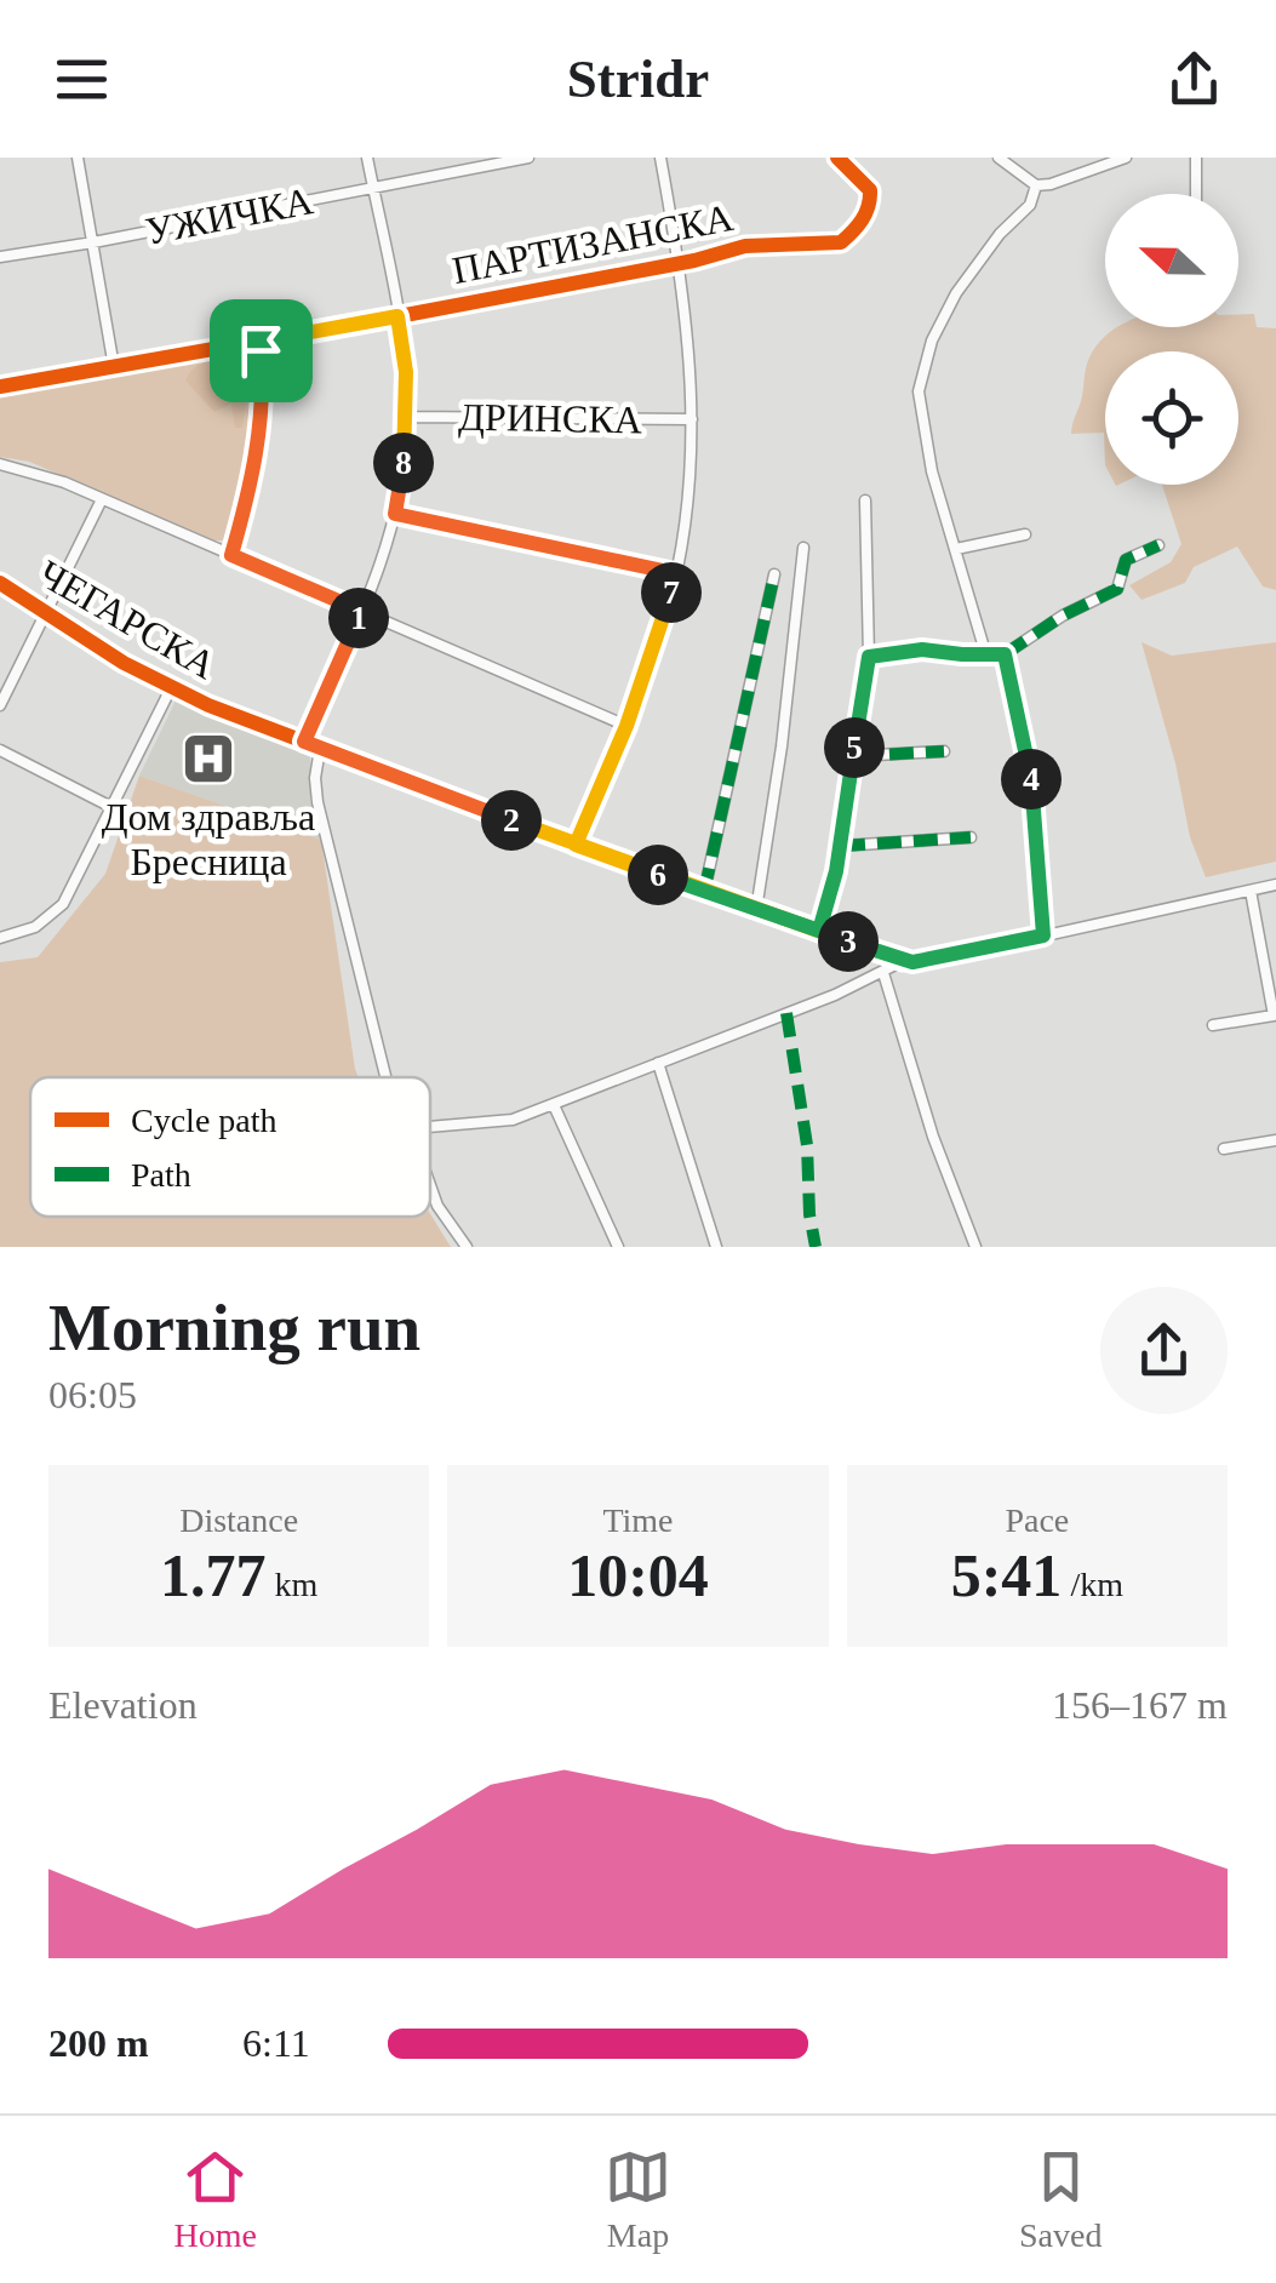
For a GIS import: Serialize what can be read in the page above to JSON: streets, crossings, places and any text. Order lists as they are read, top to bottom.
{
  "streets": {
    "street": [
      "УЖИЧКА",
      "ПАРТИЗАНСКА",
      "ДРИНСКА",
      "ЧЕГАРСКА"
    ]
  },
  "places": {
    "hospital": ["Дом здравља Бресница"]
  },
  "legend": ["Cycle path", "Path"],
  "north": "left",
  "page": {
    "header": "Stridr",
    "pins": [
      "8",
      "7",
      "1",
      "5",
      "4",
      "2",
      "6",
      "3"
    ],
    "heading": ["Morning run", "06:05"],
    "stats": [
      ["Distance", "1.77 km"],
      ["Time", "10:04"],
      ["Pace", "5:41 /km"]
    ],
    "chart": ["Elevation", "156–167 m"],
    "list": [
      {
        "name": "200 m",
        "note": "6:11"
      }
    ],
    "tabs": ["Home", "Map", "Saved"]
  }
}
